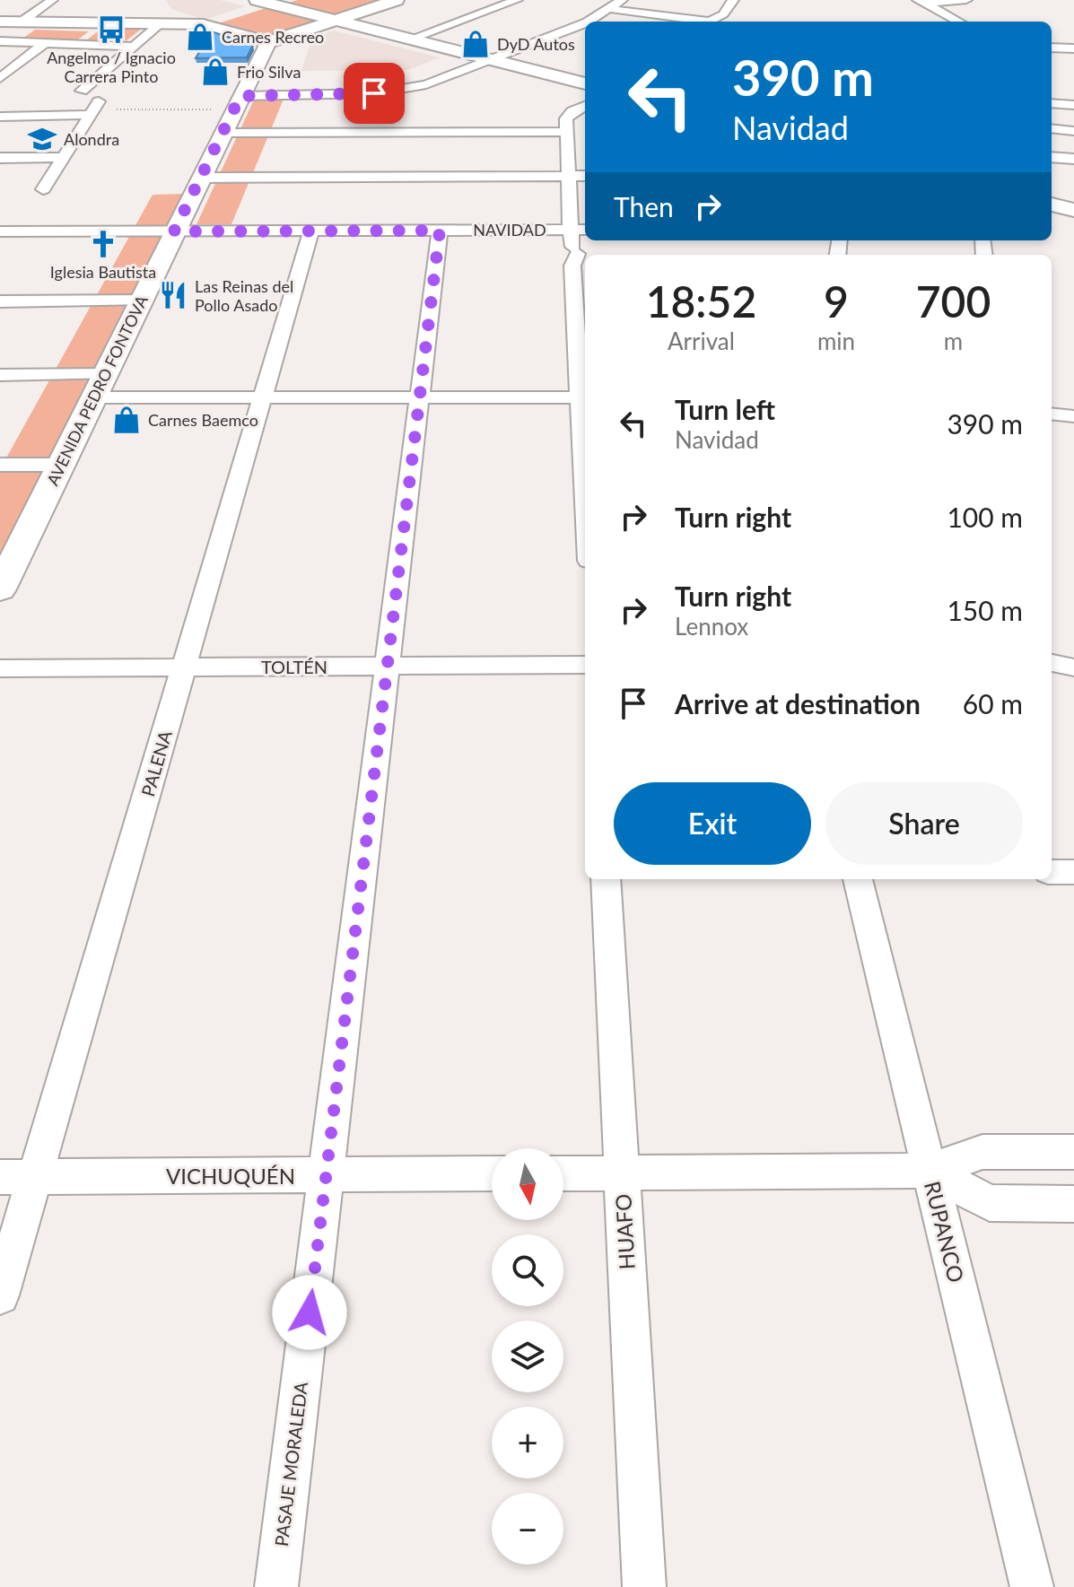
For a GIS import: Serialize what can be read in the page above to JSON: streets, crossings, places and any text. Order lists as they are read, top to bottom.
{
  "streets": {
    "main road": ["AVENIDA PEDRO FONTOVA"],
    "street": [
      "NAVIDAD",
      "TOLTÉN",
      "PALENA",
      "VICHUQUÉN",
      "HUAFO",
      "RUPANCO",
      "PASAJE MORALEDA"
    ]
  },
  "crossings": [
    ["NAVIDAD", "AVENIDA PEDRO FONTOVA"],
    ["NAVIDAD", "PALENA"],
    ["NAVIDAD", "PASAJE MORALEDA"],
    ["TOLTÉN", "PALENA"],
    ["TOLTÉN", "PASAJE MORALEDA"],
    ["PALENA", "VICHUQUÉN"],
    ["VICHUQUÉN", "PASAJE MORALEDA"]
  ],
  "places": {
    "bus stop": ["Angelmo / Ignacio Carrera Pinto"],
    "shop": [
      "Carnes Recreo",
      "DyD Autos",
      "Frio Silva",
      "Carnes Baemco"
    ],
    "school or university": ["Alondra"],
    "church": ["Iglesia Bautista"],
    "restaurant": ["Las Reinas del Pollo Asado"]
  },
  "north": "bottom",
  "page": {
    "turn": ["390 m", "Navidad"],
    "then": "Then",
    "eta": [
      "18:52",
      "Arrival",
      "9",
      "min",
      "700",
      "m"
    ],
    "list": [
      {
        "name": "Turn left",
        "note": "Navidad",
        "value": "390 m"
      },
      {
        "name": "Turn right",
        "value": "100 m"
      },
      {
        "name": "Turn right",
        "note": "Lennox",
        "value": "150 m"
      },
      {
        "name": "Arrive at destination",
        "value": "60 m"
      }
    ],
    "buttons": ["Exit", "Share"],
    "map_buttons": ["+", "−"]
  }
}
